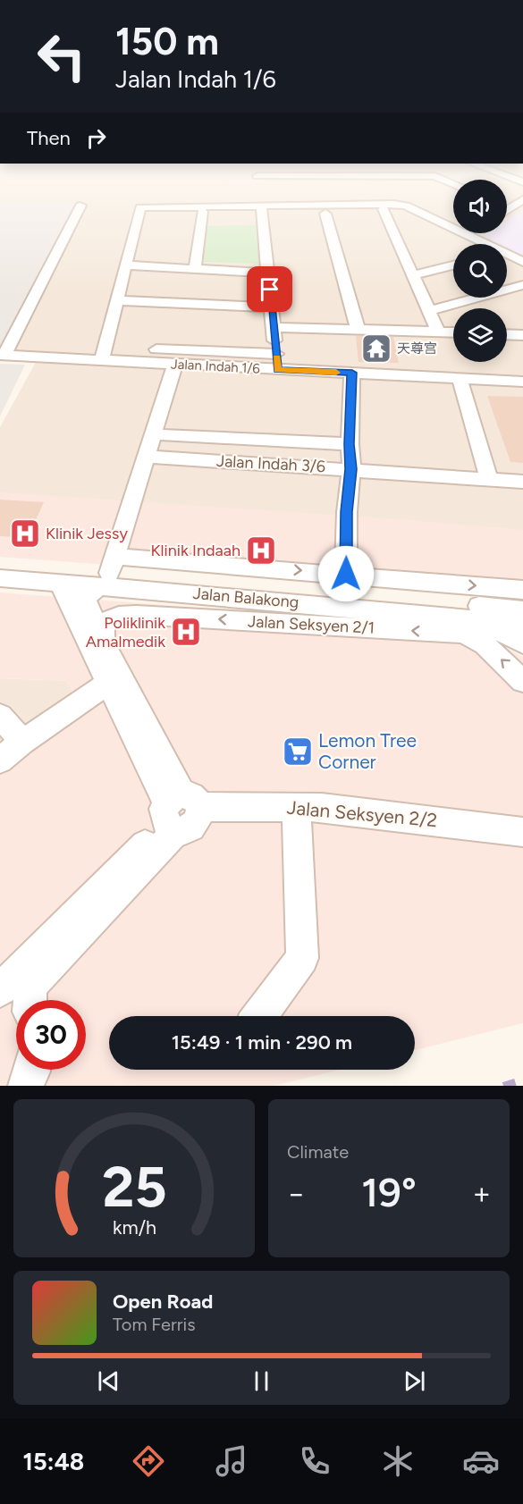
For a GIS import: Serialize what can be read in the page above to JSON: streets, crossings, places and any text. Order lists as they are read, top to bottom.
{
  "streets": {
    "street": [
      "Jalan Indah 1/6",
      "Jalan Indah 3/6",
      "Jalan Balakong",
      "Jalan Seksyen 2/1",
      "Jalan Seksyen 2/2"
    ]
  },
  "places": {
    "temple": ["天尊宫"],
    "hospital": ["Klinik Jessy", "Klinik Indaah", "Poliklinik Amalmedik"],
    "supermarket": ["Lemon Tree Corner"]
  },
  "page": {
    "turn": ["150 m", "Jalan Indah 1/6"],
    "then": "Then",
    "limit": "30",
    "trip": "15:49 · 1 min · 290 m",
    "tile": "Climate",
    "heat": ["−", "19°", "+"],
    "song": ["Open Road", "Tom Ferris"],
    "tabs": "15:48",
    "gauge": ["25", "km/h"]
  }
}
